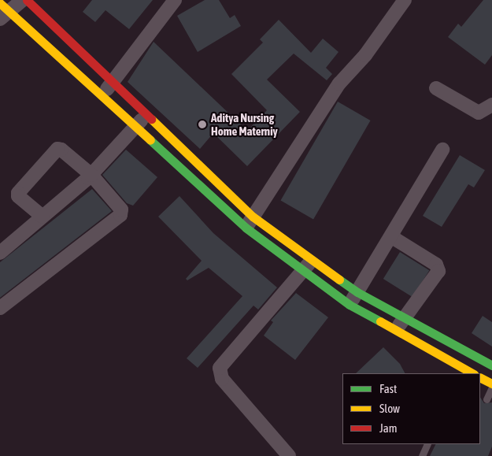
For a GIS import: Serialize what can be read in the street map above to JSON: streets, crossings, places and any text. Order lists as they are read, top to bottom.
{
  "places": ["Aditya Nursing Home Materniy"],
  "legend": ["Fast", "Slow", "Jam"]
}
